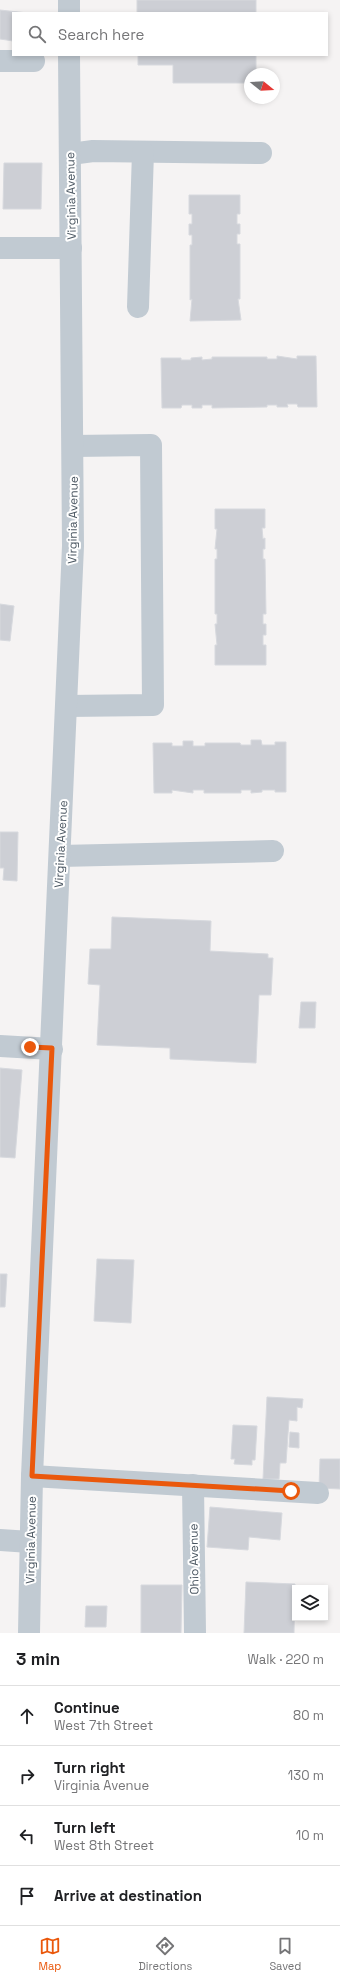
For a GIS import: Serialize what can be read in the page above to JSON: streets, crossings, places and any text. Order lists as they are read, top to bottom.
{
  "streets": {
    "street": ["Virginia Avenue", "Ohio Avenue"]
  },
  "north": "right",
  "page": {
    "search": "Search here",
    "heading": ["3 min", "Walk · 220 m"],
    "list": [
      ["Continue", "West 7th Street", "80 m"],
      ["Turn right", "Virginia Avenue", "130 m"],
      ["Turn left", "West 8th Street", "10 m"],
      "Arrive at destination"
    ],
    "nav": ["Map", "Directions", "Saved"]
  }
}
